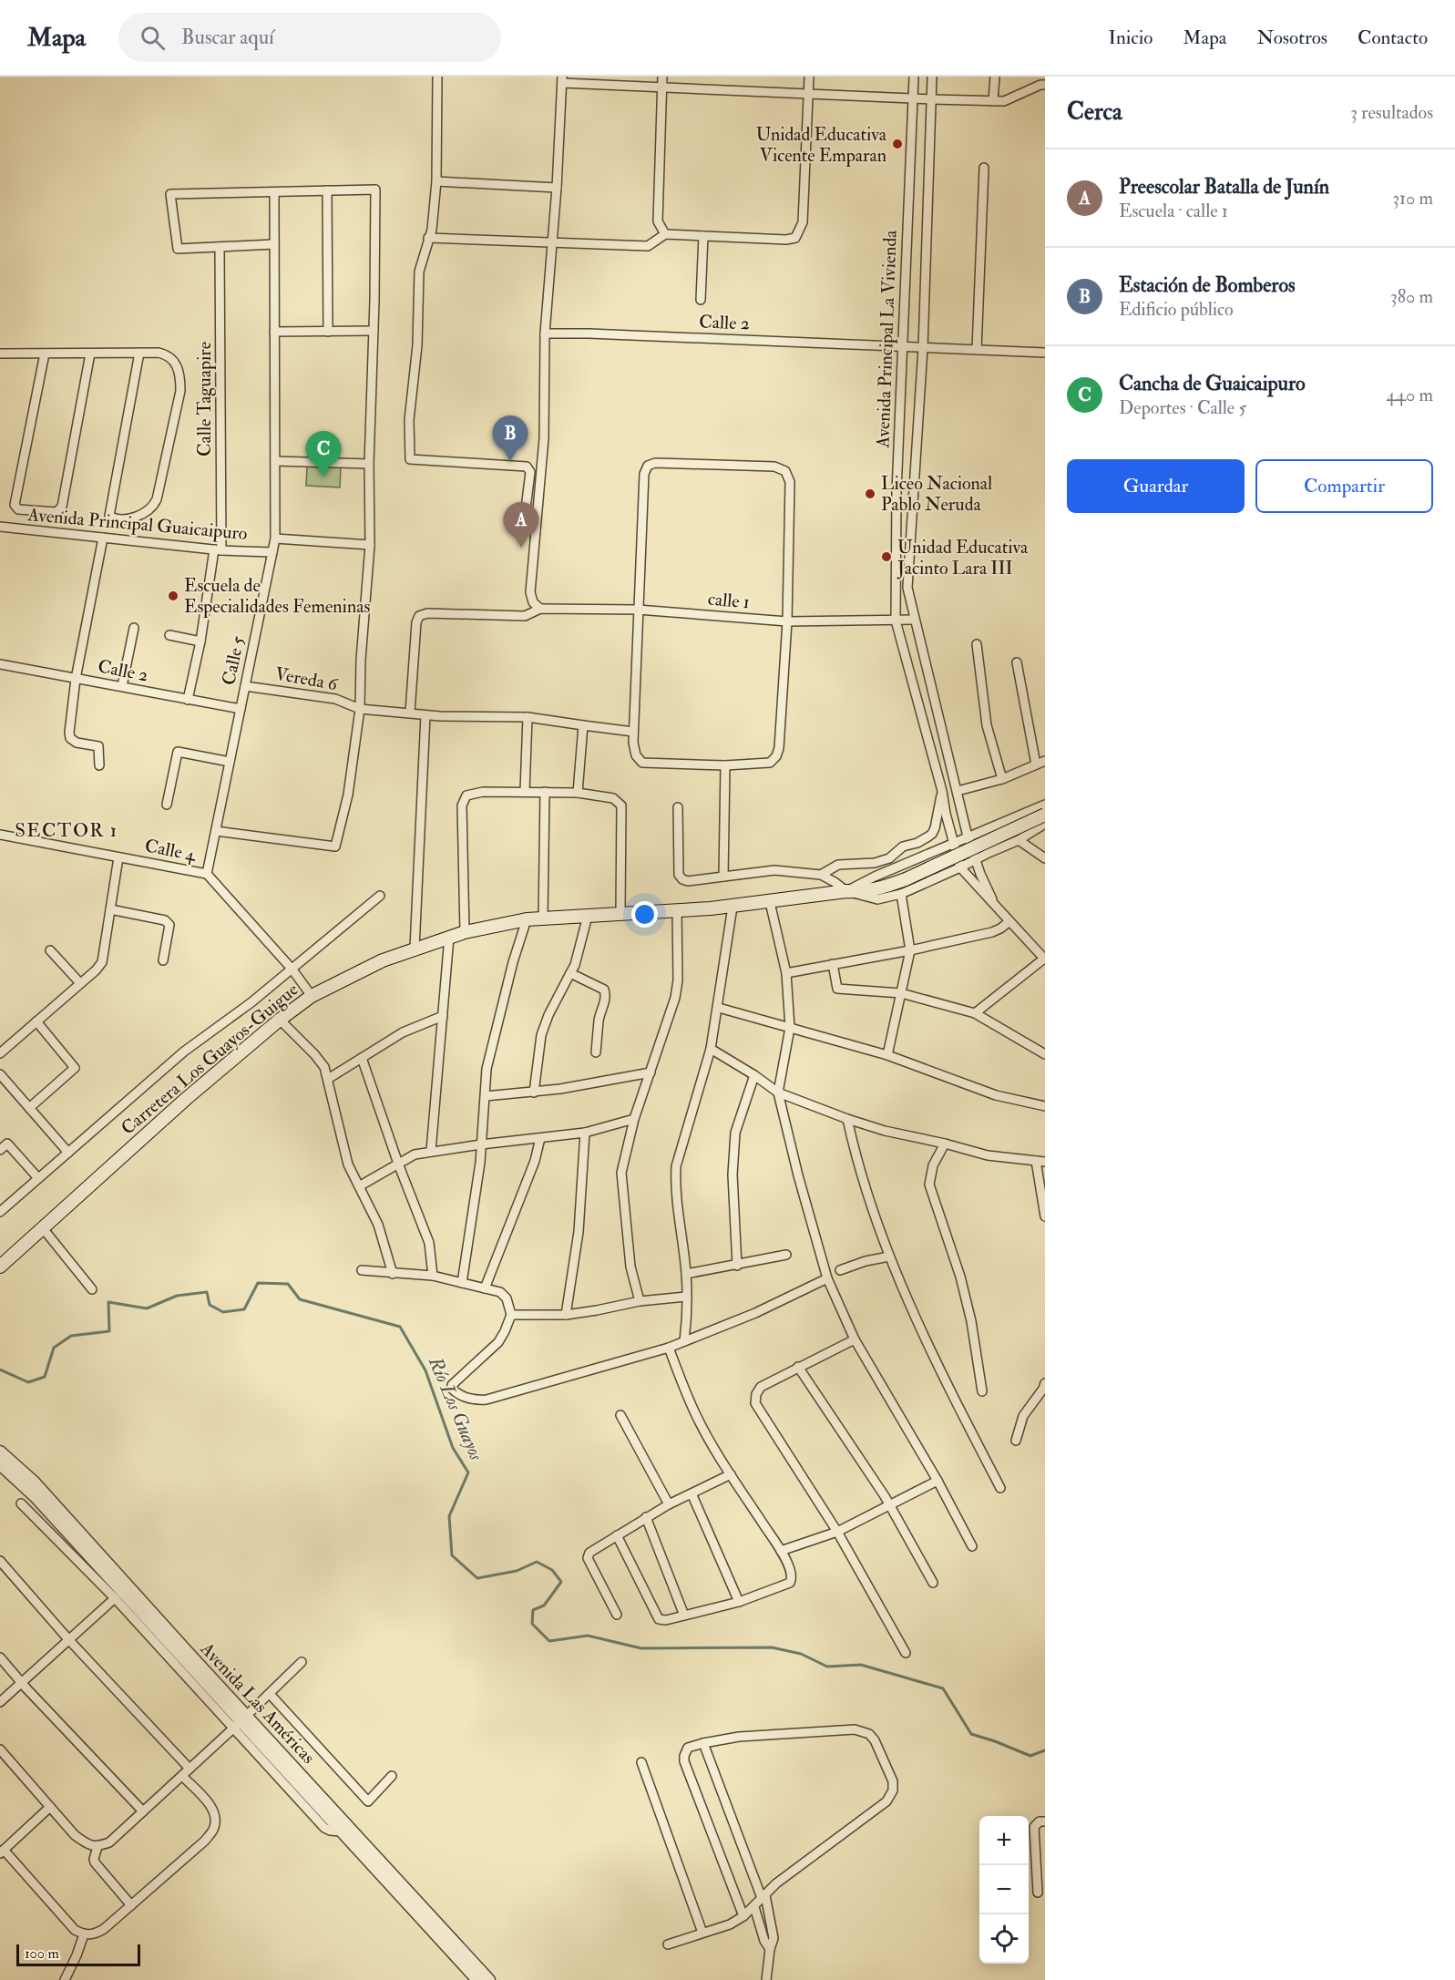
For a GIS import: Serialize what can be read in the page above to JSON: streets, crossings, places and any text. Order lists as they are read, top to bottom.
{
  "streets": {
    "main road": ["Carretera Los Guayos-Guigue"],
    "street": [
      "Calle 2",
      "Avenida Principal La Vivienda",
      "Calle Taguapire",
      "Avenida Principal Guaicaipuro",
      "calle 1",
      "Calle 5",
      "Vereda 6",
      "Calle 4",
      "Avenida Las Américas"
    ]
  },
  "crossings": [
    ["Calle 2", "Avenida Principal La Vivienda"],
    ["Calle 2", "Calle Taguapire"],
    ["Calle 2", "Calle 5"],
    ["Avenida Principal La Vivienda", "calle 1"],
    ["Calle Taguapire", "Avenida Principal Guaicaipuro"],
    ["Avenida Principal Guaicaipuro", "Calle 5"],
    ["calle 1", "Vereda 6"],
    ["Calle 5", "Vereda 6"],
    ["Calle 5", "Calle 4"]
  ],
  "districts": ["SECTOR 1"],
  "water": ["Río Los Guayos"],
  "places": [
    "Unidad Educativa Vicente Emparan",
    "Liceo Nacional Pablo Neruda",
    "Unidad Educativa Jacinto Lara III",
    "Escuela de Especialidades Femeninas"
  ],
  "scale_bar": "100 m",
  "page": {
    "header": "Mapa",
    "search": "Buscar aquí",
    "nav": [
      "Inicio",
      "Mapa",
      "Nosotros",
      "Contacto"
    ],
    "heading": ["Cerca", "3 resultados"],
    "list": [
      {
        "mark": "A",
        "name": "Preescolar Batalla de Junín",
        "note": "Escuela · calle 1",
        "value": "310 m"
      },
      {
        "mark": "B",
        "name": "Estación de Bomberos",
        "note": "Edificio público",
        "value": "380 m"
      },
      {
        "mark": "C",
        "name": "Cancha de Guaicaipuro",
        "note": "Deportes · Calle 5",
        "value": "440 m"
      }
    ],
    "pins": ["B", "C", "A"],
    "buttons": ["Guardar", "Compartir"],
    "map_buttons": ["+", "−"],
    "scale": "100 m"
  }
}
